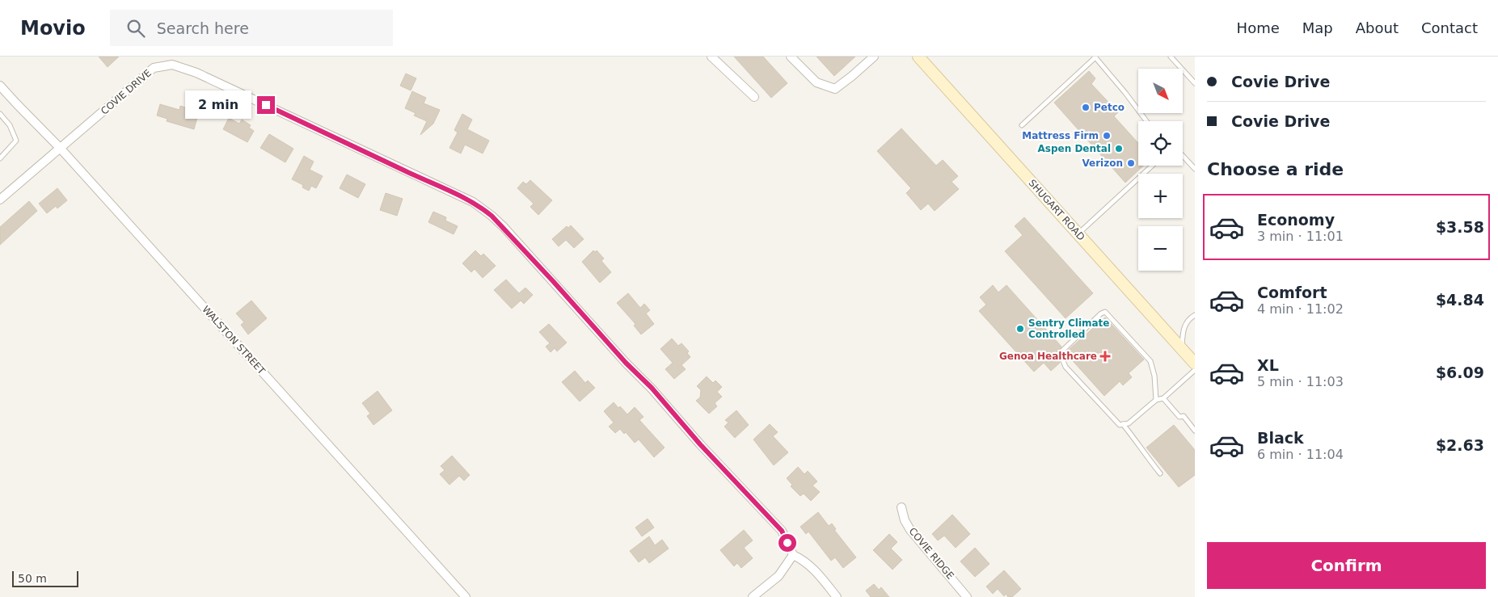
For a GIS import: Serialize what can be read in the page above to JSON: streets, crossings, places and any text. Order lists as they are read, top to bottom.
{
  "streets": {
    "street": [
      "COVIE DRIVE",
      "SHUGART ROAD",
      "WALSTON STREET",
      "COVIE RIDGE"
    ]
  },
  "crossings": [
    ["COVIE DRIVE", "WALSTON STREET"]
  ],
  "places": {
    "other": [
      "Petco",
      "Mattress Firm",
      "Aspen Dental",
      "Verizon",
      "Sentry Climate Controlled"
    ],
    "health": ["Genoa Healthcare"]
  },
  "scale_bar": "50 m",
  "north": "bottom right",
  "page": {
    "header": "Movio",
    "search": "Search here",
    "nav": [
      "Home",
      "Map",
      "About",
      "Contact"
    ],
    "banner": ["Covie Drive", "Covie Drive"],
    "map_buttons": ["+", "−"],
    "bubble": "2 min",
    "heading": "Choose a ride",
    "list": [
      {
        "name": "Economy",
        "note": "3 min · 11:01",
        "value": "$3.58"
      },
      {
        "name": "Comfort",
        "note": "4 min · 11:02",
        "value": "$4.84"
      },
      {
        "name": "XL",
        "note": "5 min · 11:03",
        "value": "$6.09"
      },
      {
        "name": "Black",
        "note": "6 min · 11:04",
        "value": "$2.63"
      }
    ],
    "buttons": "Confirm",
    "scale": "50 m"
  }
}
